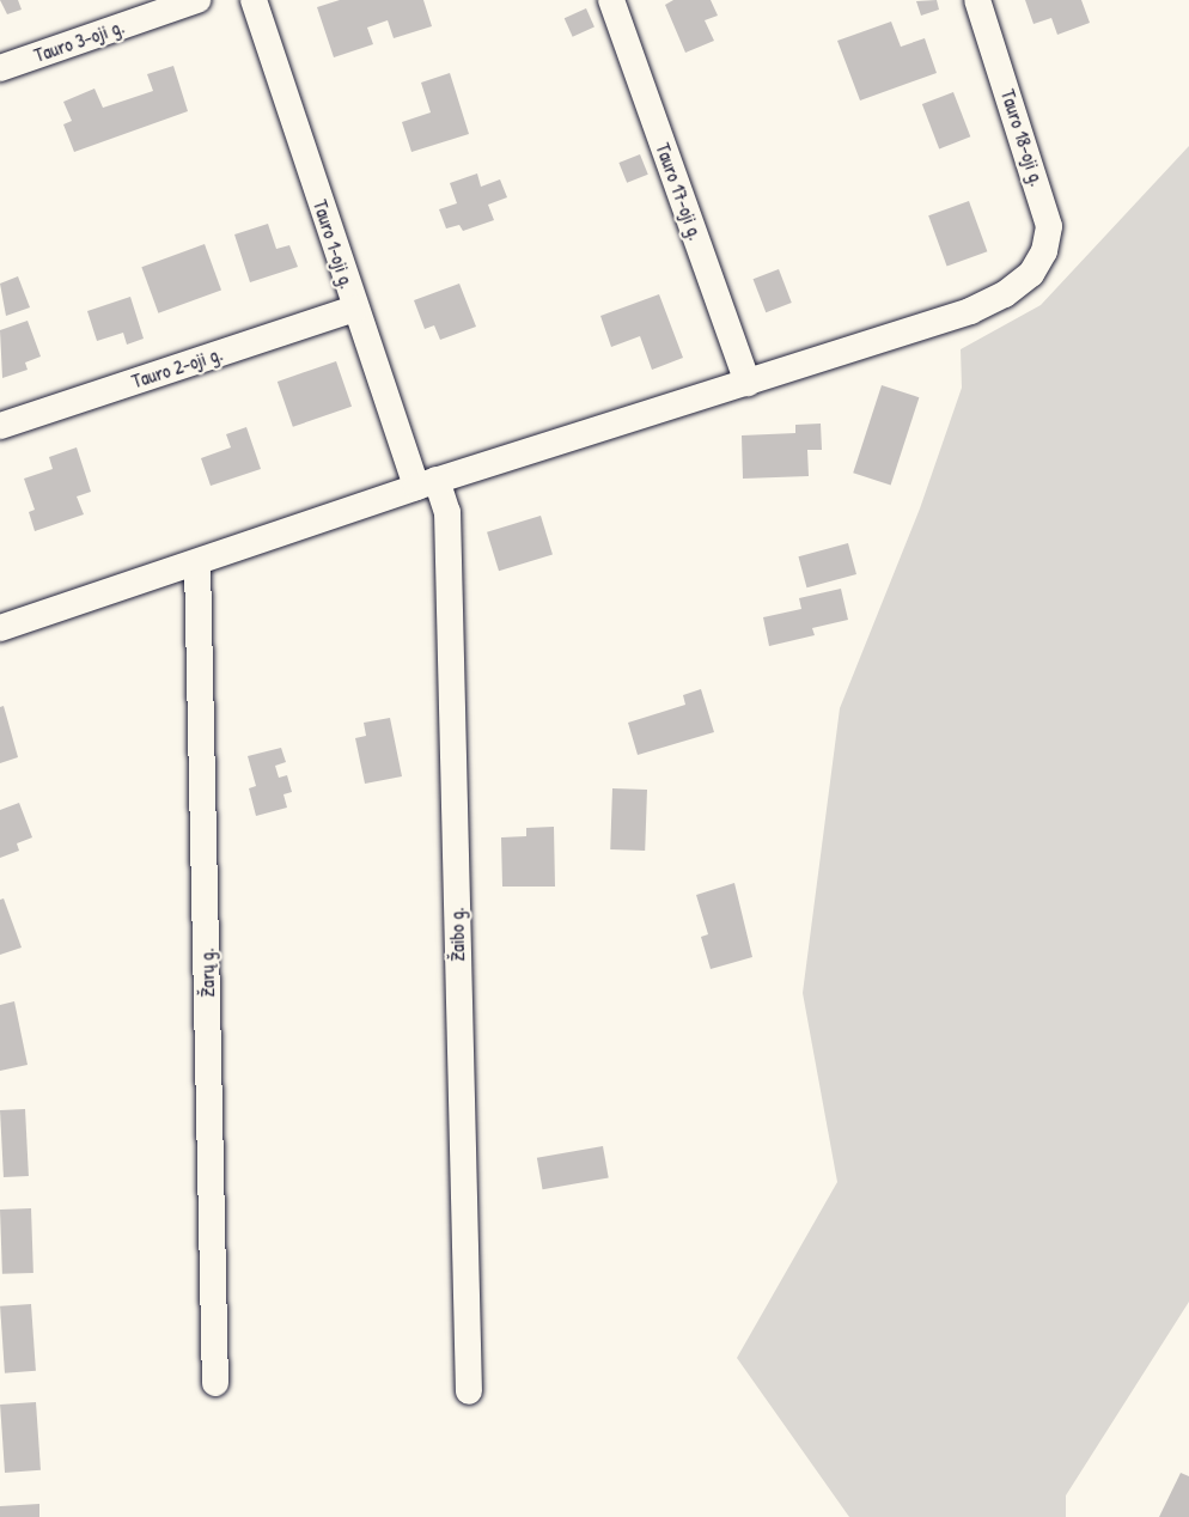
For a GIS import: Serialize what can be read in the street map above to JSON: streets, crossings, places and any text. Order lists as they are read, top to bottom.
{
  "streets": {
    "street": [
      "Tauro 3-oji g.",
      "Tauro 18-oji g.",
      "Tauro 17-oji g.",
      "Tauro 1-oji g.",
      "Tauro 2-oji g.",
      "Žaibo g.",
      "Žarų g."
    ]
  },
  "crossings": [
    ["Tauro 18-oji g.", "Tauro 17-oji g."],
    ["Tauro 1-oji g.", "Tauro 2-oji g."],
    ["Tauro 1-oji g.", "Žaibo g."]
  ]
}
